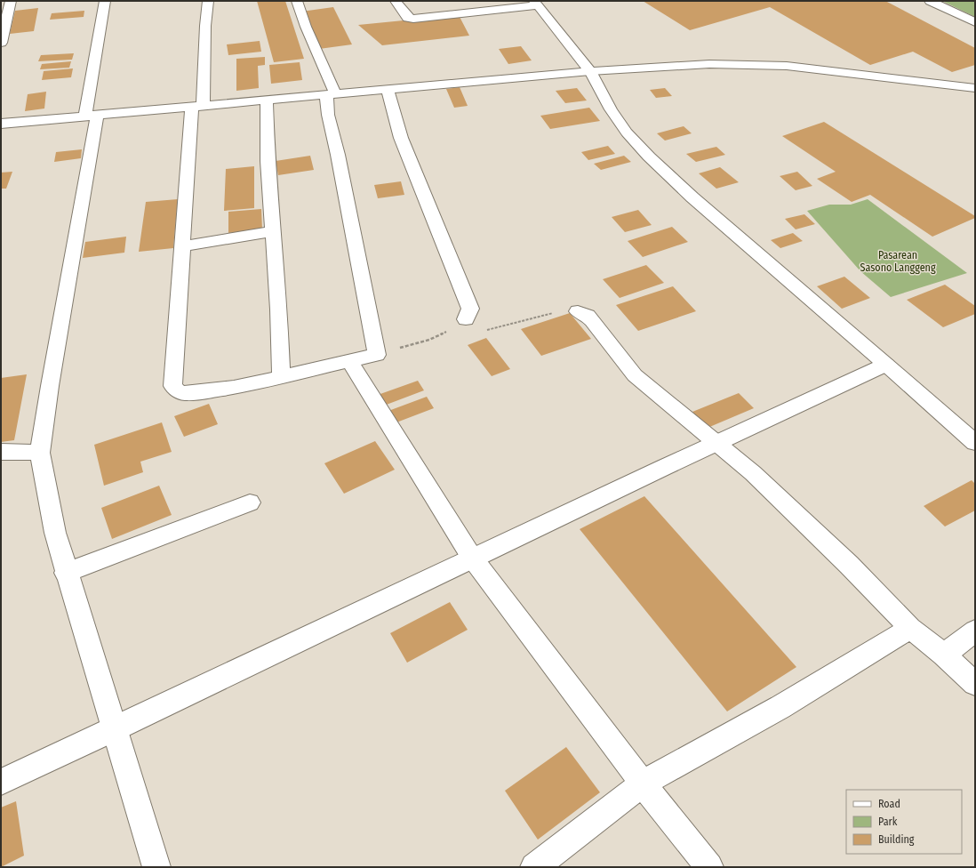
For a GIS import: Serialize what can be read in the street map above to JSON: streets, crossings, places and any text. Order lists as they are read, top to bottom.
{
  "parks": ["Pasarean Sasono Langgeng"],
  "legend": ["Road", "Park", "Building"]
}
